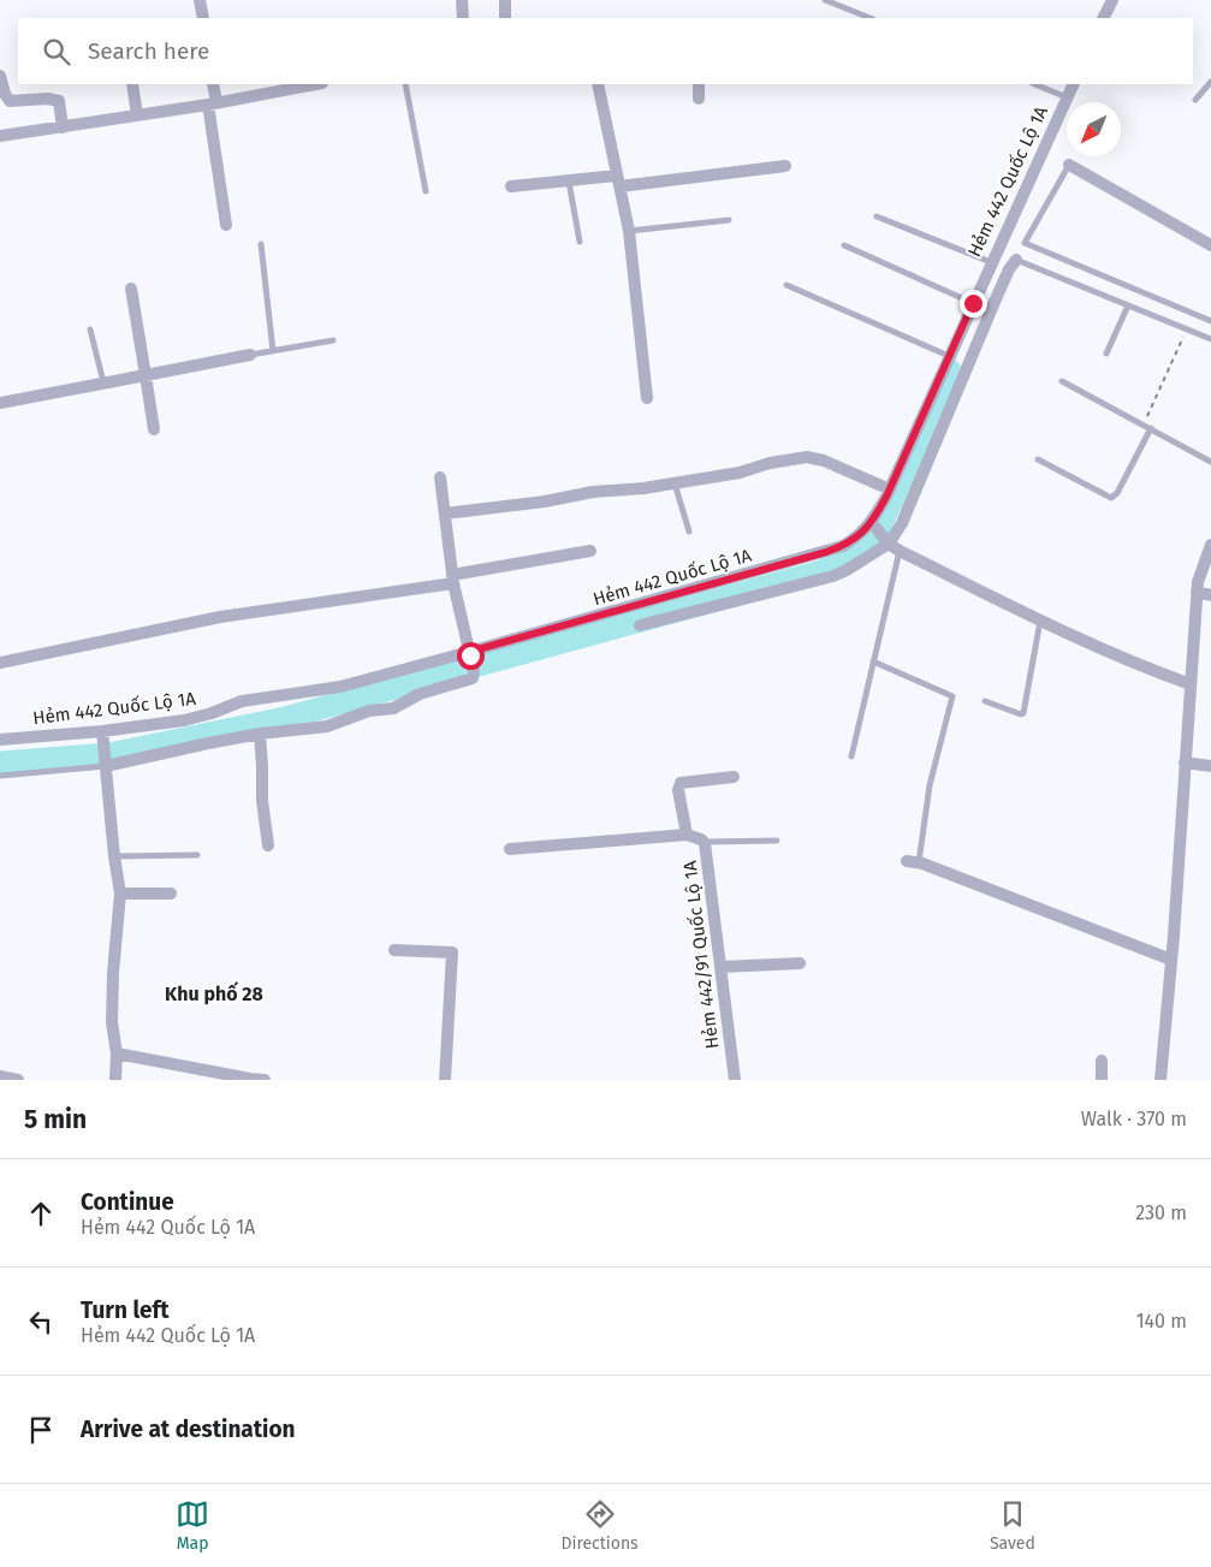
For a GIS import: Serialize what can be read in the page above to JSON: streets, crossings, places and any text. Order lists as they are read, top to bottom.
{
  "streets": {
    "street": ["Hẻm 442 Quốc Lộ 1A", "Hẻm 442/91 Quốc Lộ 1A"]
  },
  "districts": ["Khu phố 28"],
  "north": "bottom left",
  "page": {
    "search": "Search here",
    "heading": ["5 min", "Walk · 370 m"],
    "list": [
      ["Continue", "Hẻm 442 Quốc Lộ 1A", "230 m"],
      ["Turn left", "Hẻm 442 Quốc Lộ 1A", "140 m"],
      "Arrive at destination"
    ],
    "nav": ["Map", "Directions", "Saved"]
  }
}
